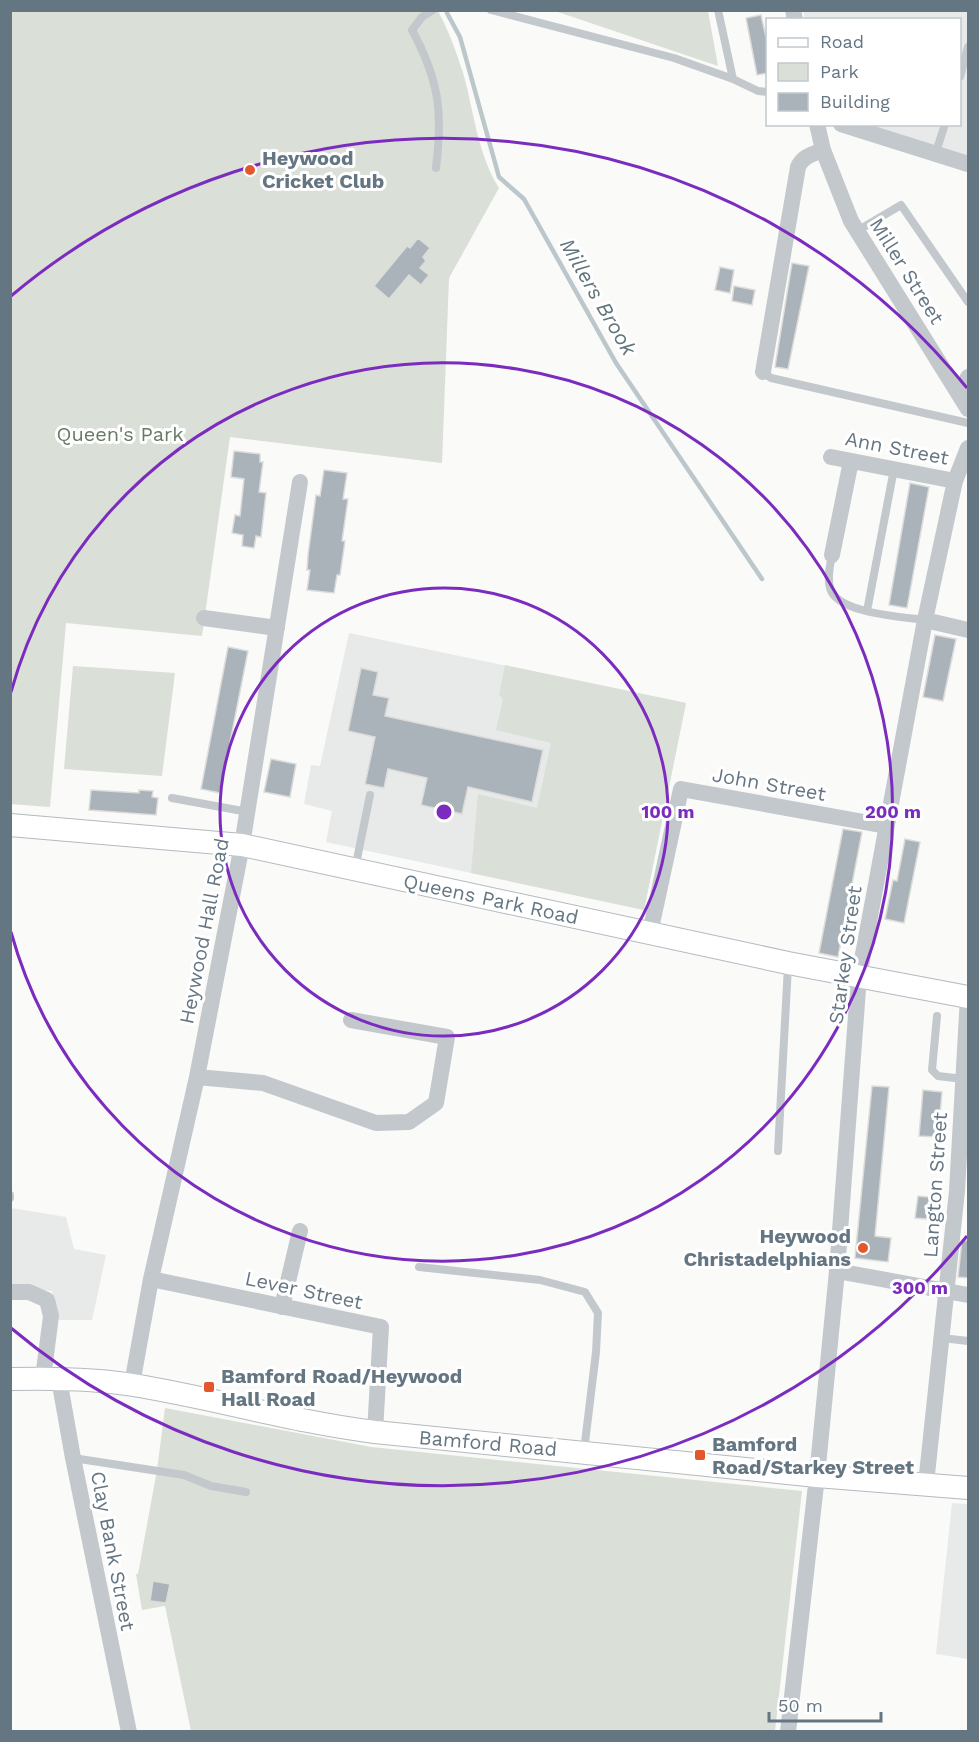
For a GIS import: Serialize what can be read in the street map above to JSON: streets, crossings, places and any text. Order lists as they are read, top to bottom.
{
  "streets": {
    "street": [
      "Miller Street",
      "Ann Street",
      "John Street",
      "Queens Park Road",
      "Heywood Hall Road",
      "Starkey Street",
      "Langton Street",
      "Lever Street",
      "Bamford Road",
      "Clay Bank Street"
    ]
  },
  "crossings": [
    ["Ann Street", "Starkey Street"],
    ["John Street", "Queens Park Road"],
    ["John Street", "Starkey Street"],
    ["Queens Park Road", "Heywood Hall Road"],
    ["Queens Park Road", "Starkey Street"],
    ["Queens Park Road", "Langton Street"],
    ["Heywood Hall Road", "Lever Street"],
    ["Heywood Hall Road", "Bamford Road"],
    ["Starkey Street", "Bamford Road"],
    ["Langton Street", "Bamford Road"],
    ["Lever Street", "Bamford Road"],
    ["Bamford Road", "Clay Bank Street"]
  ],
  "water": ["Millers Brook"],
  "parks": ["Queen's Park"],
  "places": {
    "other": ["Heywood Cricket Club", "Heywood Christadelphians"],
    "transit": ["Bamford Road/Heywood Hall Road", "Bamford Road/Starkey Street"]
  },
  "legend": ["Road", "Park", "Building"],
  "scale_bar": "50 m",
  "rings": ["100 m", "200 m", "300 m"]
}
